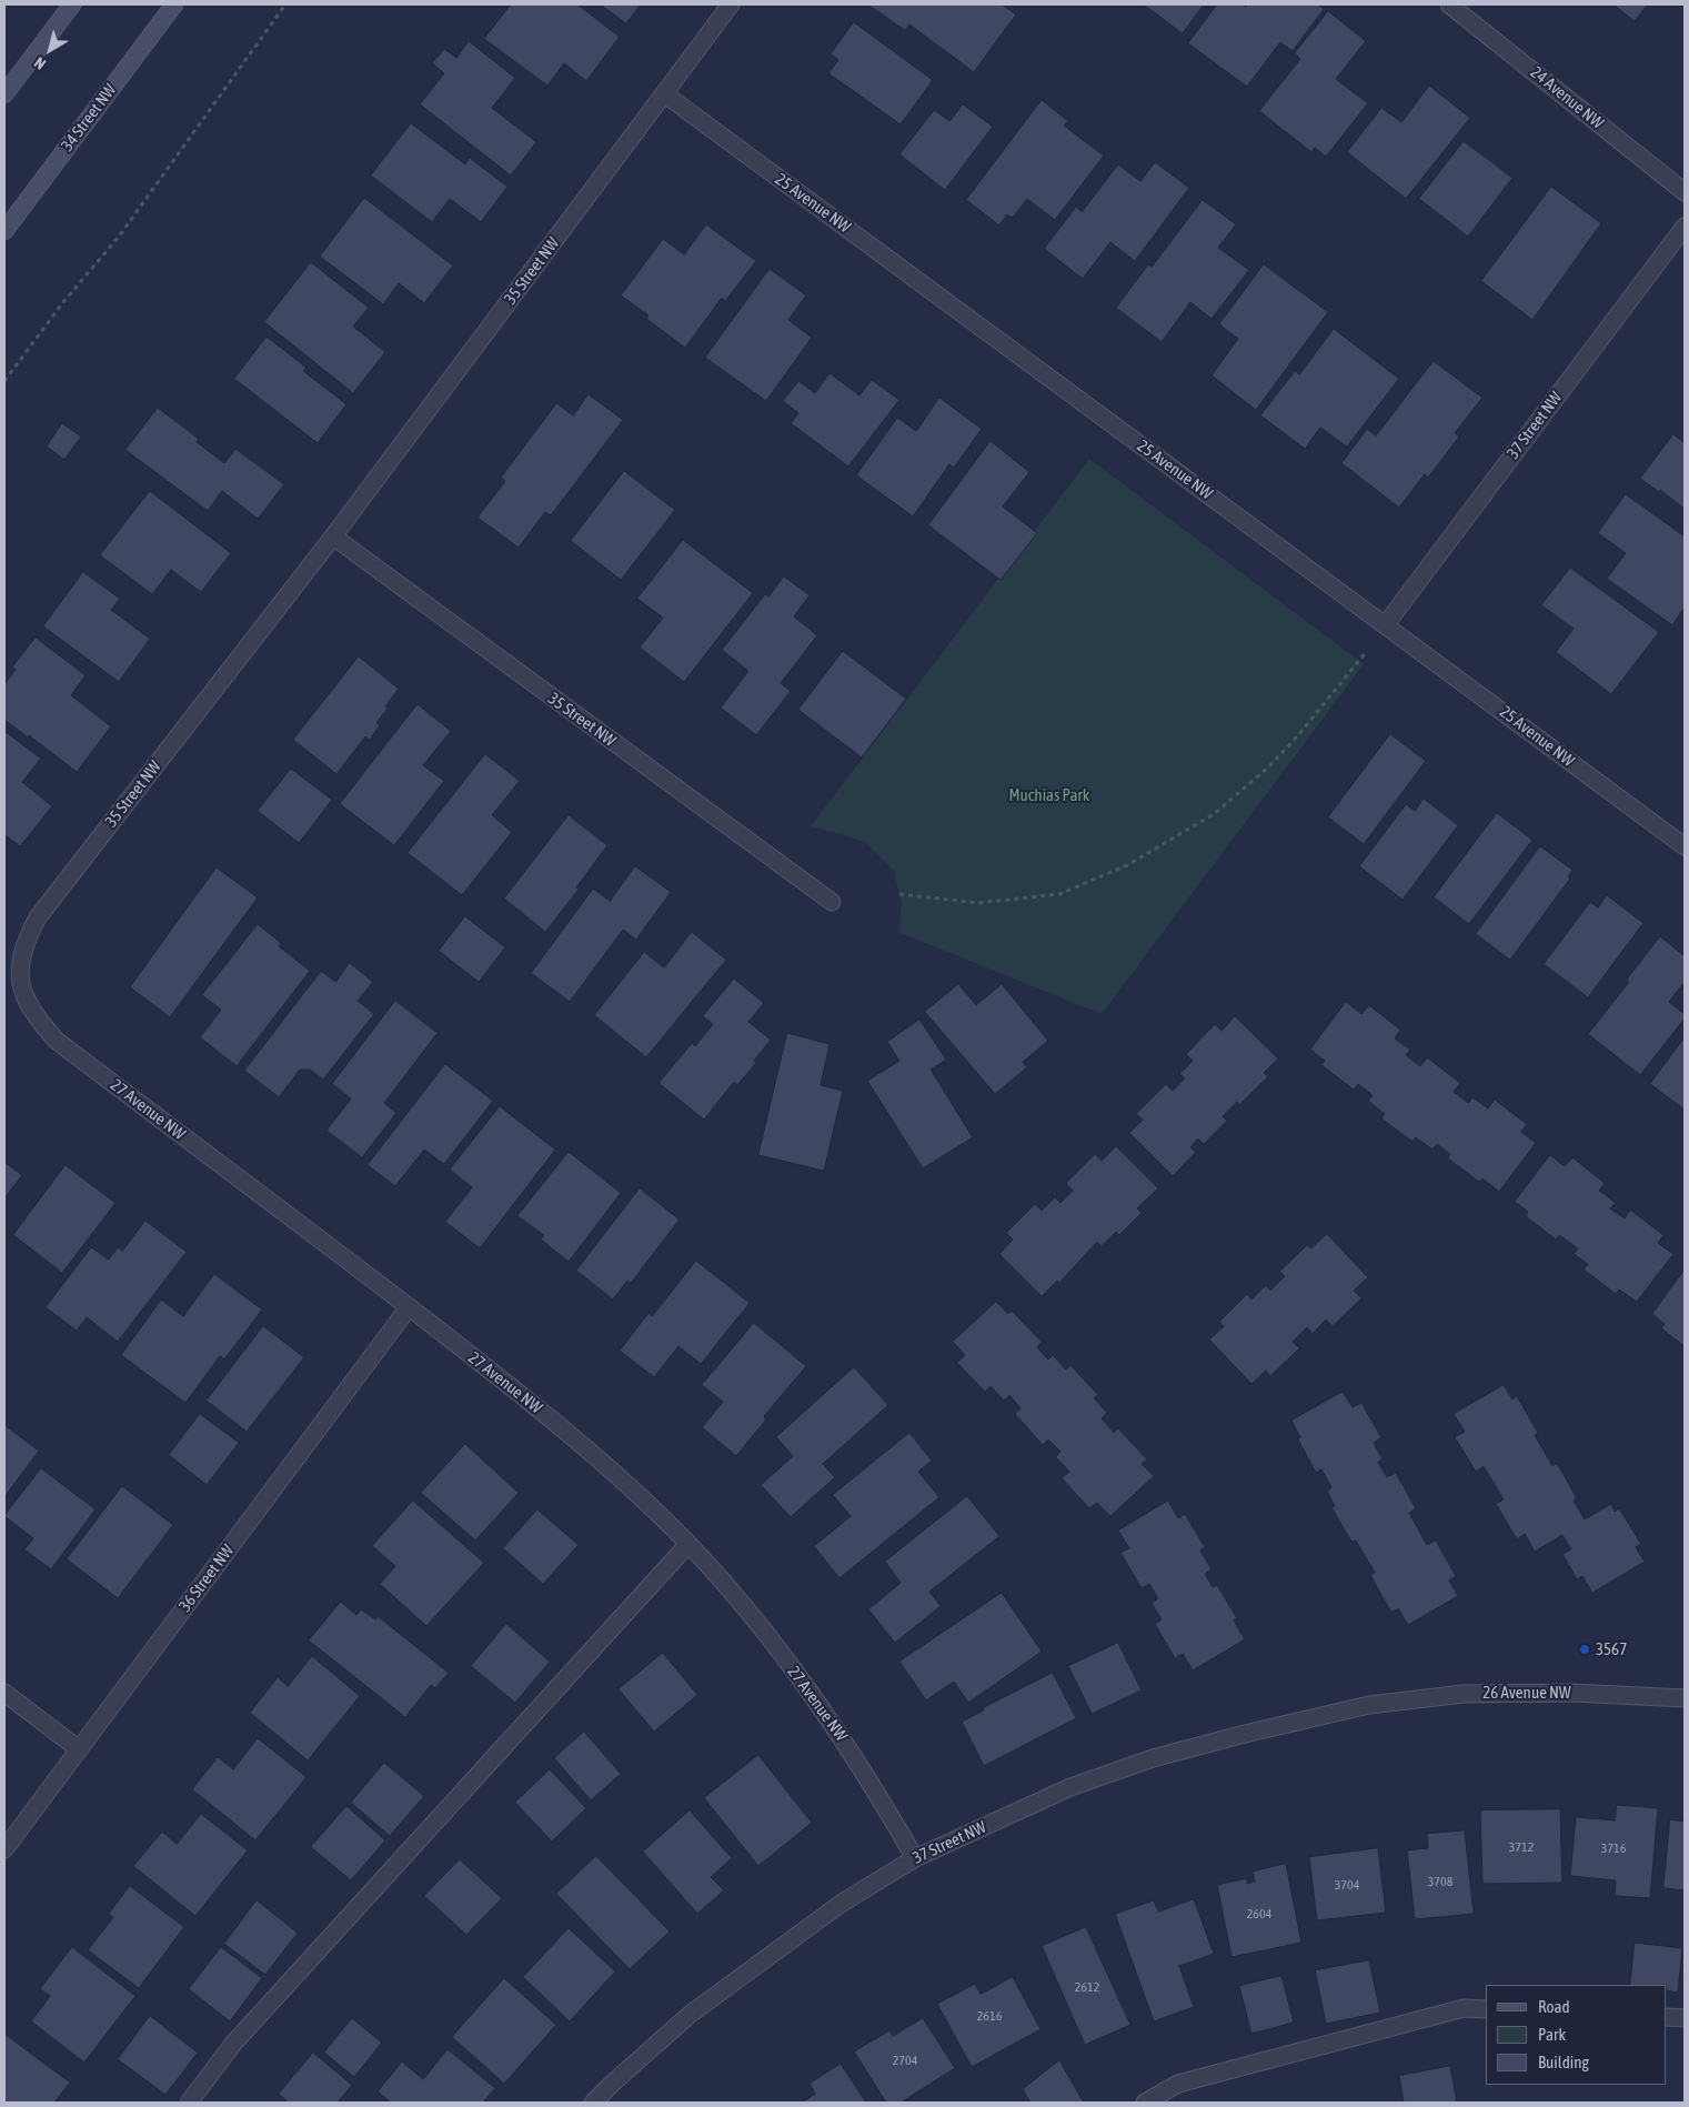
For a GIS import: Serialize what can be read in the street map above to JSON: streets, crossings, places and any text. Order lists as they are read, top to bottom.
{
  "streets": {
    "main road": ["34 Street NW"],
    "street": [
      "24 Avenue NW",
      "25 Avenue NW",
      "35 Street NW",
      "37 Street NW",
      "27 Avenue NW",
      "36 Street NW",
      "26 Avenue NW"
    ]
  },
  "crossings": [
    ["25 Avenue NW", "35 Street NW"],
    ["25 Avenue NW", "37 Street NW"],
    ["35 Street NW", "27 Avenue NW"],
    ["37 Street NW", "27 Avenue NW"],
    ["37 Street NW", "26 Avenue NW"],
    ["27 Avenue NW", "36 Street NW"]
  ],
  "parks": ["Muchias Park"],
  "places": ["3567"],
  "house_numbers": [
    "3712",
    "3716",
    "3708",
    "3704",
    "2604",
    "2612",
    "2616",
    "2704"
  ],
  "legend": ["Road", "Park", "Building"],
  "north": "bottom left"
}
